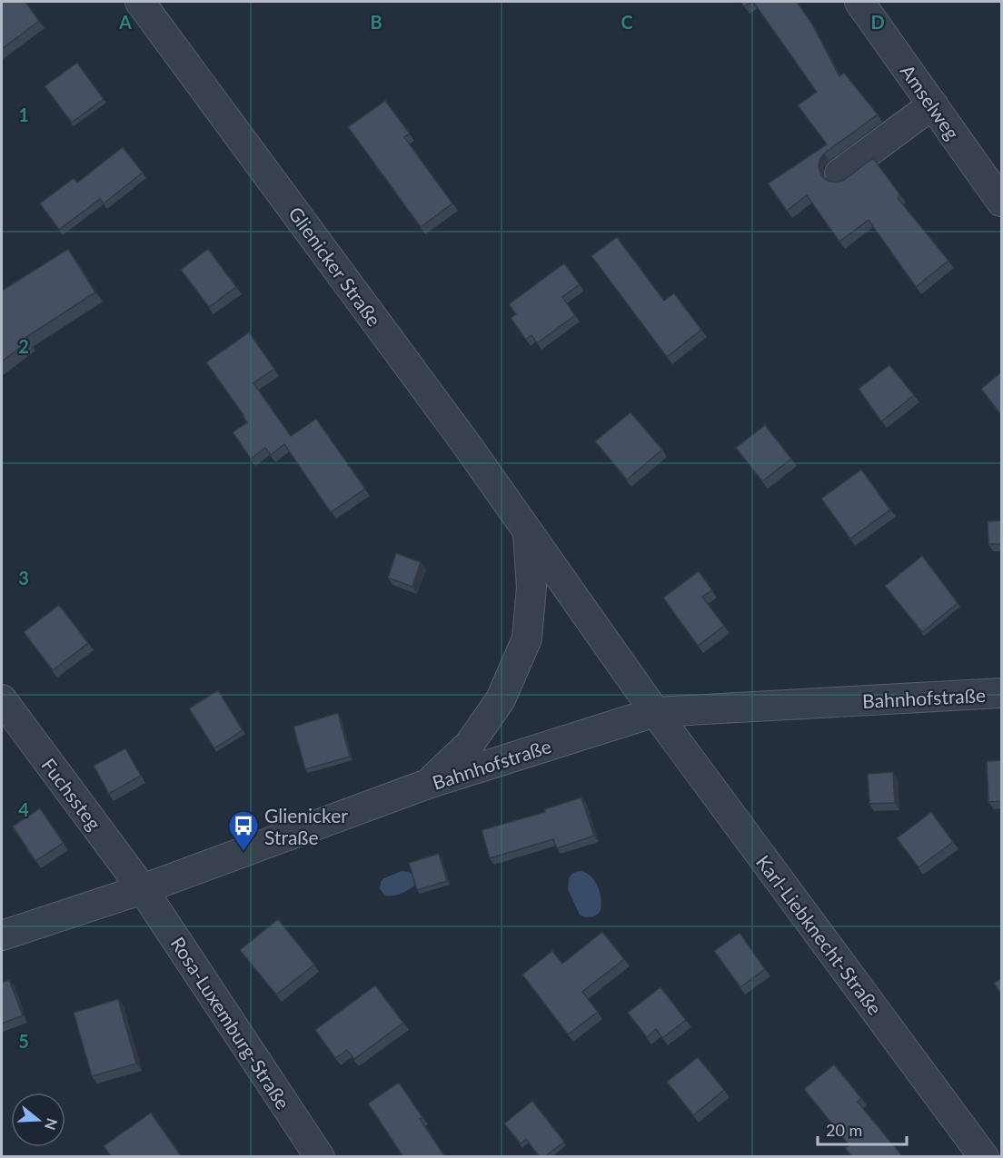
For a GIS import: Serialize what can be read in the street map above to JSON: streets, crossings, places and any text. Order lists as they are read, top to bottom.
{
  "streets": {
    "street": [
      "Amselweg",
      "Glienicker Straße",
      "Bahnhofstraße",
      "Fuchssteg",
      "Karl-Liebknecht-Straße",
      "Rosa-Luxemburg-Straße"
    ]
  },
  "crossings": [
    ["Glienicker Straße", "Bahnhofstraße"],
    ["Glienicker Straße", "Karl-Liebknecht-Straße"],
    ["Bahnhofstraße", "Fuchssteg"],
    ["Bahnhofstraße", "Karl-Liebknecht-Straße"],
    ["Bahnhofstraße", "Rosa-Luxemburg-Straße"],
    ["Fuchssteg", "Rosa-Luxemburg-Straße"]
  ],
  "places": {
    "bus stop": ["Glienicker Straße"]
  },
  "scale_bar": "20 m",
  "north": "right",
  "grid": {
    "columns": [
      "A",
      "B",
      "C",
      "D"
    ],
    "rows": [
      "1",
      "2",
      "3",
      "4",
      "5"
    ]
  }
}
